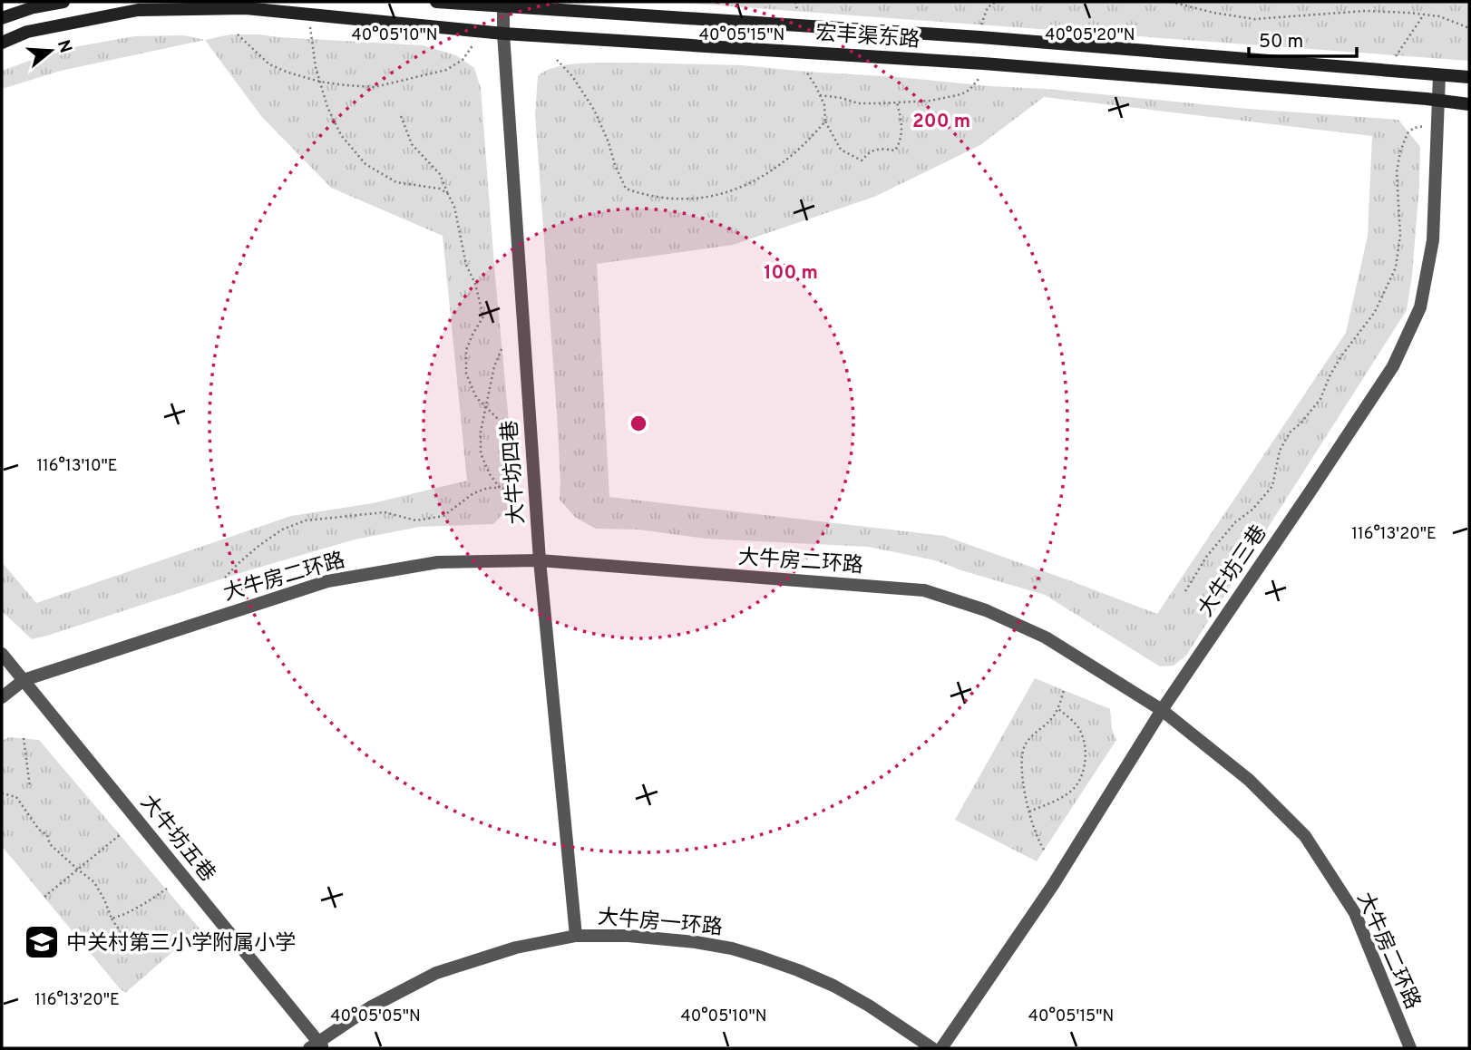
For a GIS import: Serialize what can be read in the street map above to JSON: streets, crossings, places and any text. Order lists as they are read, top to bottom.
{
  "streets": {
    "main road": ["宏丰渠东路"],
    "street": [
      "大牛坊四巷",
      "大牛房二环路",
      "大牛坊三巷",
      "大牛坊五巷",
      "大牛房一环路"
    ]
  },
  "crossings": [
    ["宏丰渠东路", "大牛坊四巷"],
    ["宏丰渠东路", "大牛坊三巷"],
    ["大牛坊四巷", "大牛房二环路"],
    ["大牛坊四巷", "大牛房一环路"],
    ["大牛房二环路", "大牛坊三巷"],
    ["大牛房二环路", "大牛坊五巷"],
    ["大牛坊五巷", "大牛房一环路"]
  ],
  "places": {
    "school or university": ["中关村第三小学附属小学"]
  },
  "scale_bar": "50 m",
  "north": "right",
  "coordinates": [
    "40°05'10\"N",
    "40°05'15\"N",
    "40°05'20\"N",
    "116°13'10\"E",
    "116°13'20\"E",
    "40°05'05\"N"
  ],
  "rings": ["200 m", "100 m"]
}
